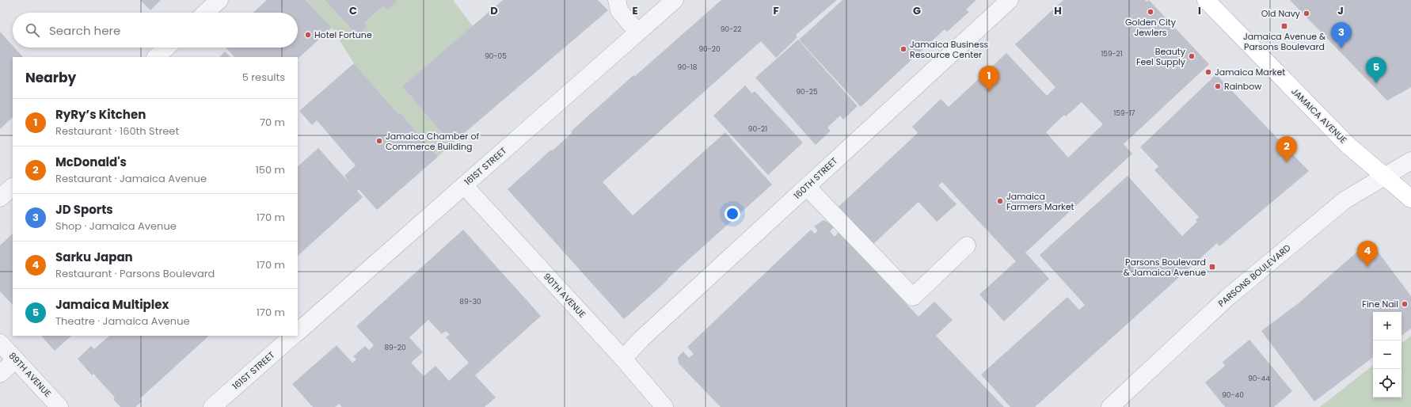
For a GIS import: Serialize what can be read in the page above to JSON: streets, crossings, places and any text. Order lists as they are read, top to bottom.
{
  "streets": {
    "main road": ["JAMAICA AVENUE"],
    "street": [
      "161ST STREET",
      "160TH STREET",
      "PARSONS BOULEVARD",
      "90TH AVENUE",
      "89TH AVENUE"
    ]
  },
  "crossings": [
    ["JAMAICA AVENUE", "PARSONS BOULEVARD"],
    ["161ST STREET", "90TH AVENUE"],
    ["160TH STREET", "90TH AVENUE"]
  ],
  "places": {
    "other": [
      "Golden City Jewlers",
      "Old Navy",
      "Hotel Fortune",
      "Jamaica Business Resource Center",
      "Beauty Feel Supply",
      "Jamaica Market",
      "Rainbow",
      "Jamaica Chamber of Commerce Building",
      "Jamaica Farmers Market",
      "Fine Nail"
    ],
    "transit": ["Jamaica Avenue & Parsons Boulevard", "Parsons Boulevard & Jamaica Avenue"]
  },
  "house_numbers": [
    "90-22",
    "90-20",
    "159-21",
    "90-05",
    "90-18",
    "90-25",
    "159-17",
    "90-21",
    "89-30",
    "89-20",
    "90-44",
    "90-40"
  ],
  "page": {
    "search": "Search here",
    "pins": [
      "3",
      "5",
      "1",
      "2",
      "4"
    ],
    "heading": ["Nearby", "5 results"],
    "list": [
      {
        "mark": "1",
        "name": "RyRy’s Kitchen",
        "note": "Restaurant · 160th Street",
        "value": "70 m"
      },
      {
        "mark": "2",
        "name": "McDonald's",
        "note": "Restaurant · Jamaica Avenue",
        "value": "150 m"
      },
      {
        "mark": "3",
        "name": "JD Sports",
        "note": "Shop · Jamaica Avenue",
        "value": "170 m"
      },
      {
        "mark": "4",
        "name": "Sarku Japan",
        "note": "Restaurant · Parsons Boulevard",
        "value": "170 m"
      },
      {
        "mark": "5",
        "name": "Jamaica Multiplex",
        "note": "Theatre · Jamaica Avenue",
        "value": "170 m"
      }
    ],
    "map_buttons": ["+", "−"]
  },
  "grid": {
    "columns": [
      "C",
      "D",
      "E",
      "F",
      "G",
      "H",
      "I",
      "J"
    ]
  }
}
